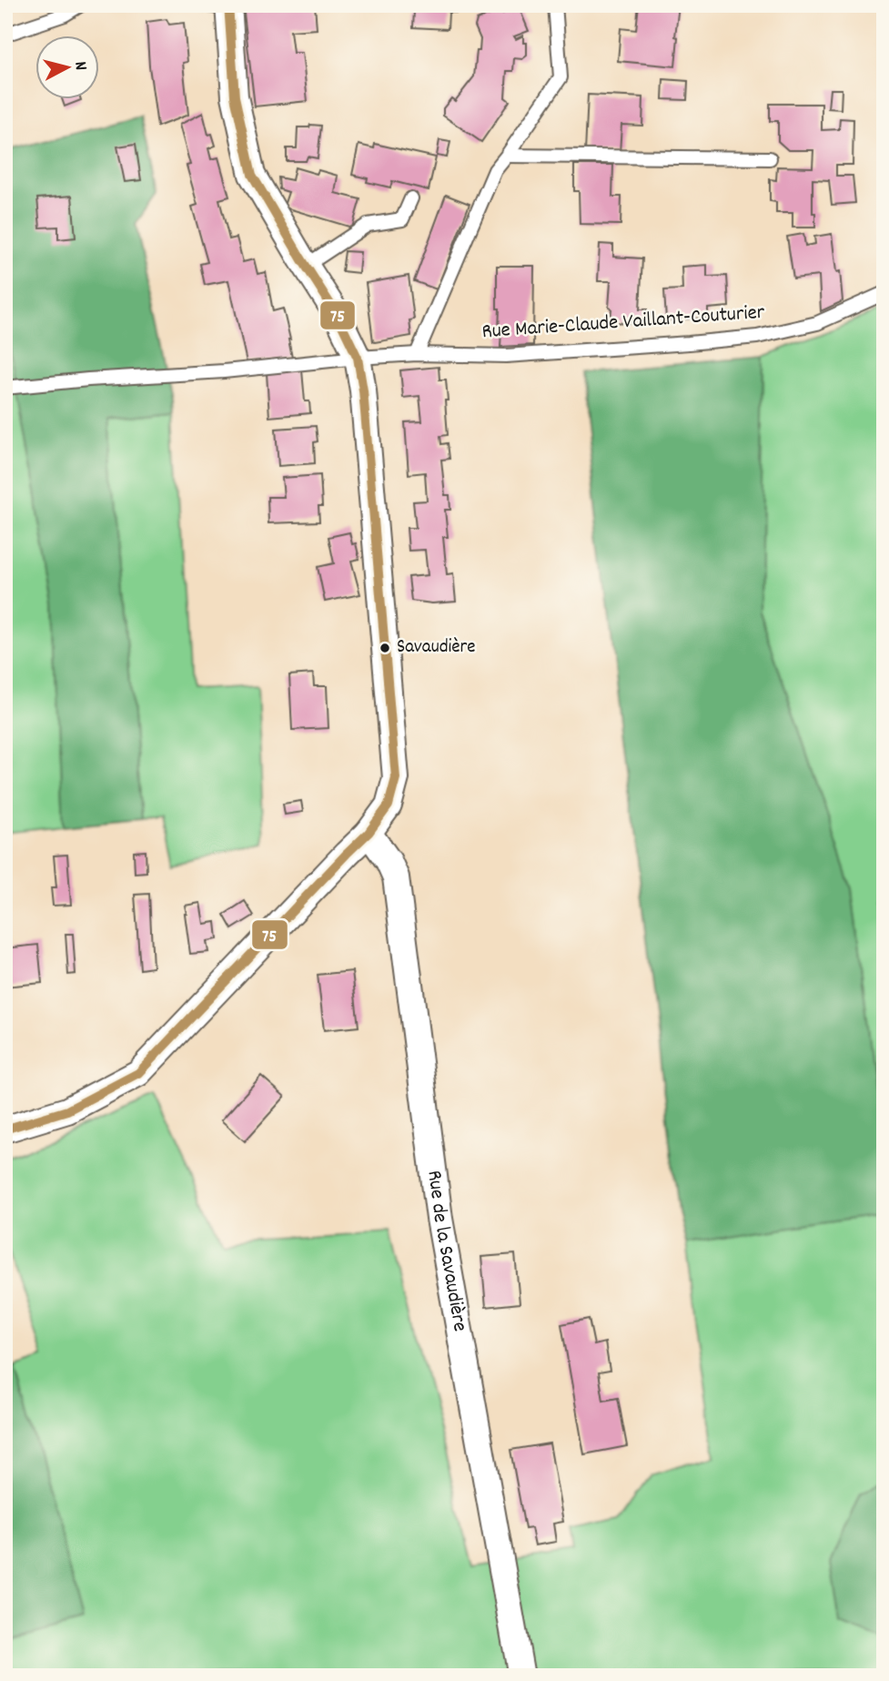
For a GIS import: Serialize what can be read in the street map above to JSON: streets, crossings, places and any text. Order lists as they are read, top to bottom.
{
  "streets": {
    "street": ["Rue de la Savaudière"],
    "lane": ["Rue Marie-Claude Vaillant-Couturier"]
  },
  "places": ["Savaudière"],
  "lines": ["transit line 75"],
  "north": "right"
}
